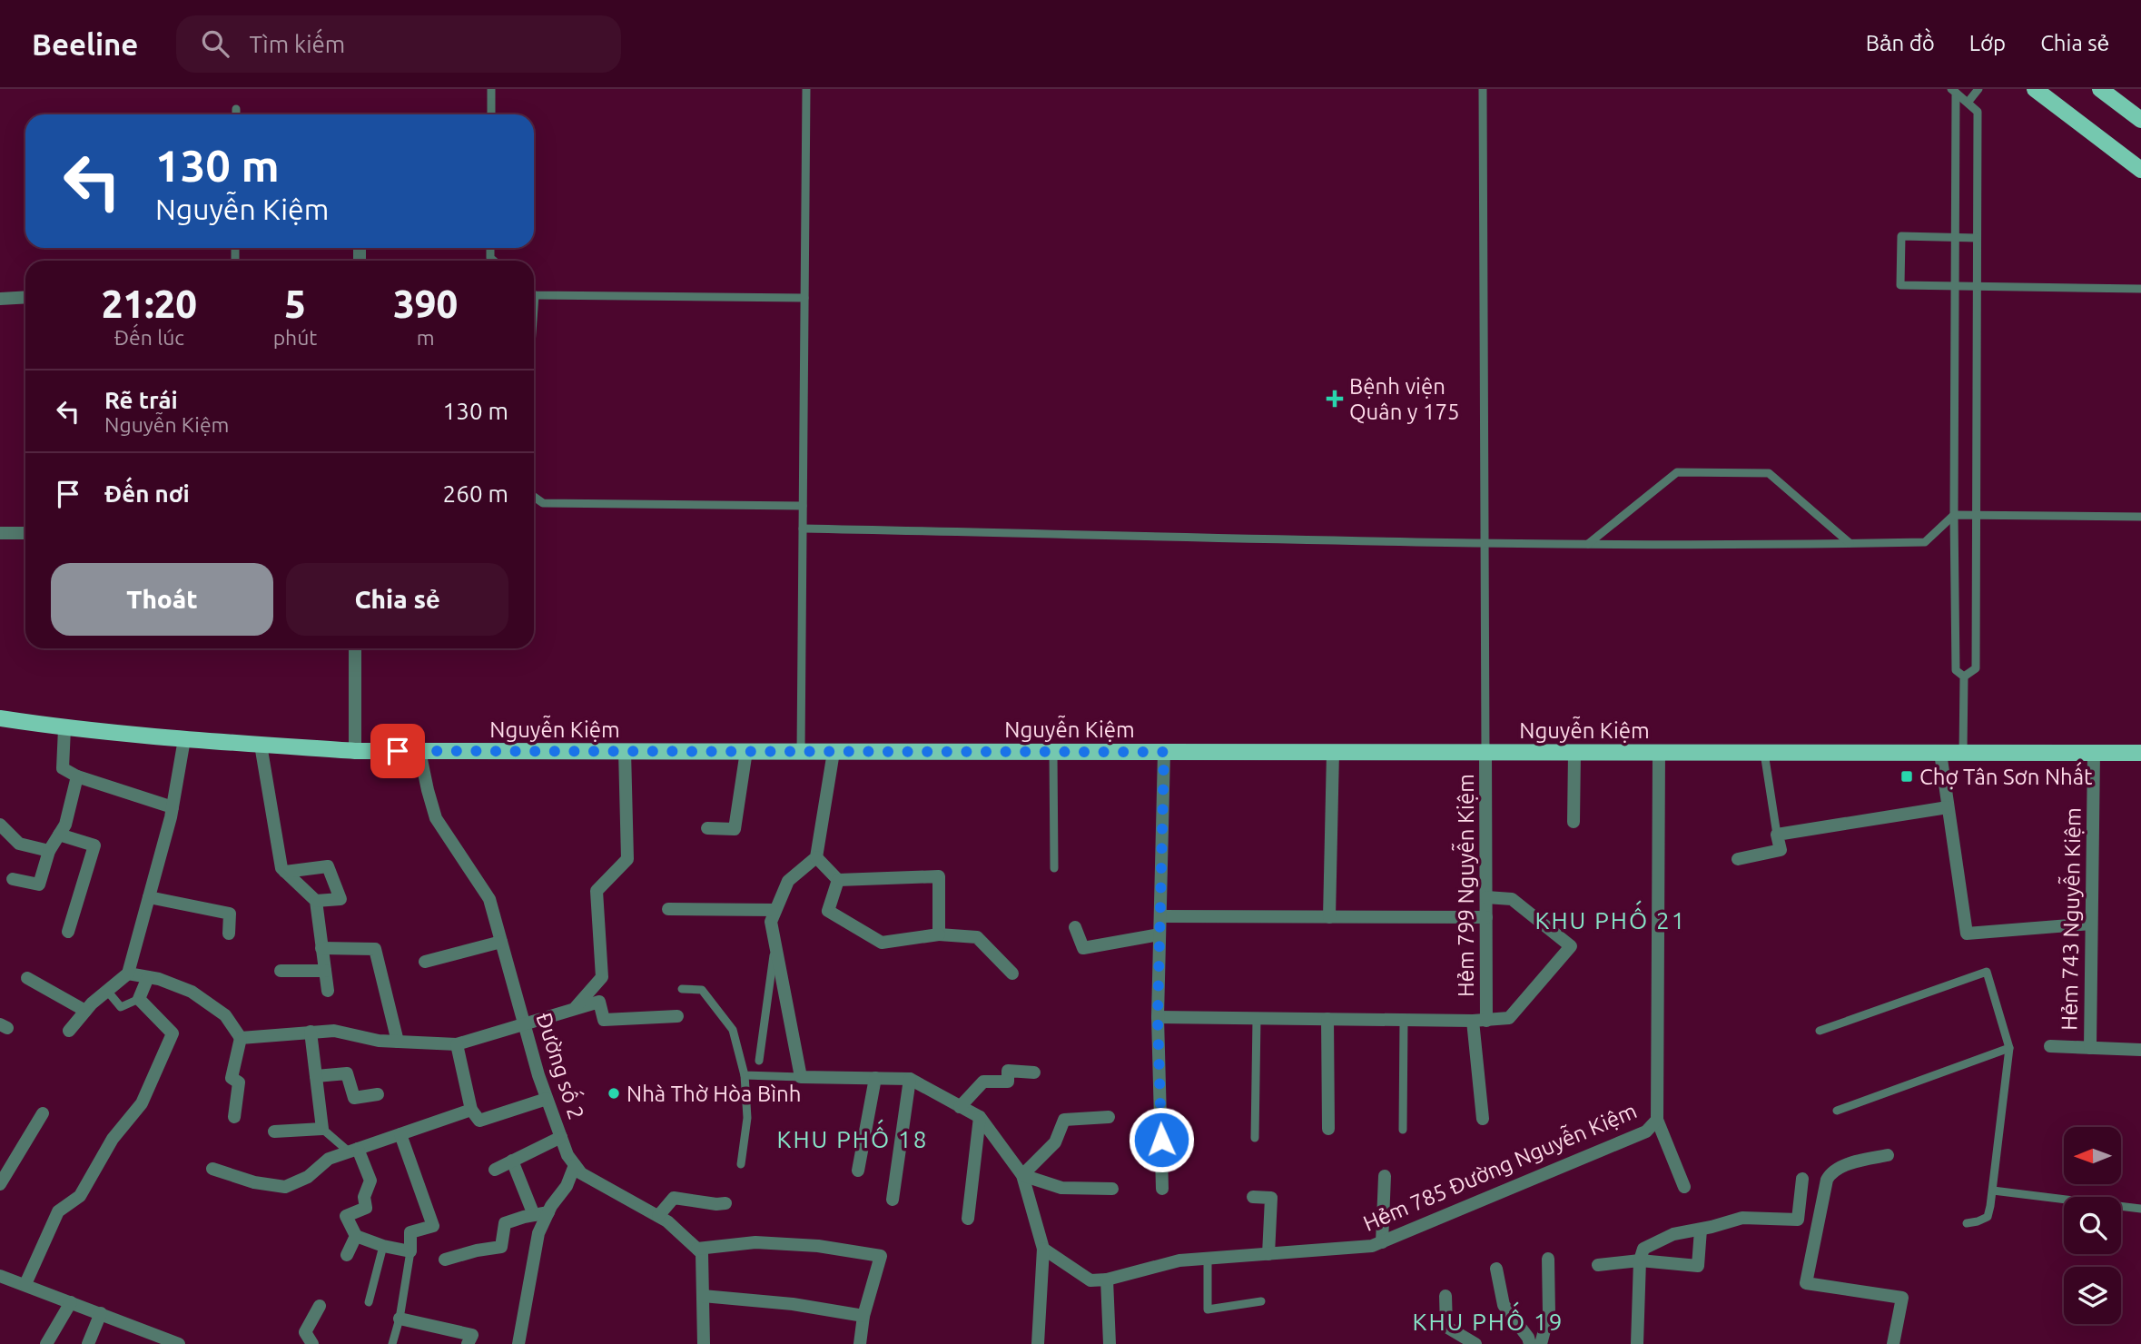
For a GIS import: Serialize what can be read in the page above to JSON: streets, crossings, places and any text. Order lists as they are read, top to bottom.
{
  "streets": {
    "main road": ["Nguyễn Kiệm"],
    "street": [
      "Hẻm 799 Nguyễn Kiệm",
      "Hẻm 743 Nguyễn Kiệm",
      "Đường số 2",
      "Hẻm 785 Đường Nguyễn Kiệm"
    ]
  },
  "crossings": [
    ["Nguyễn Kiệm", "Hẻm 799 Nguyễn Kiệm"],
    ["Nguyễn Kiệm", "Hẻm 743 Nguyễn Kiệm"],
    ["Nguyễn Kiệm", "Đường số 2"],
    ["Nguyễn Kiệm", "Hẻm 785 Đường Nguyễn Kiệm"]
  ],
  "districts": ["KHU PHỐ 21", "KHU PHỐ 18", "KHU PHỐ 19"],
  "places": {
    "health": ["Bệnh viện Quân y 175"],
    "transit": ["Chợ Tân Sơn Nhất"],
    "other": ["Nhà Thờ Hòa Bình"]
  },
  "north": "left",
  "page": {
    "header": "Beeline",
    "search": "Tìm kiếm",
    "nav": ["Bản đồ", "Lớp", "Chia sẻ"],
    "turn": ["130 m", "Nguyễn Kiệm"],
    "eta": [
      "21:20",
      "Đến lúc",
      "5",
      "phút",
      "390",
      "m"
    ],
    "list": [
      {
        "name": "Rẽ trái",
        "note": "Nguyễn Kiệm",
        "value": "130 m"
      },
      {
        "name": "Đến nơi",
        "value": "260 m"
      }
    ],
    "buttons": ["Thoát", "Chia sẻ"]
  }
}
